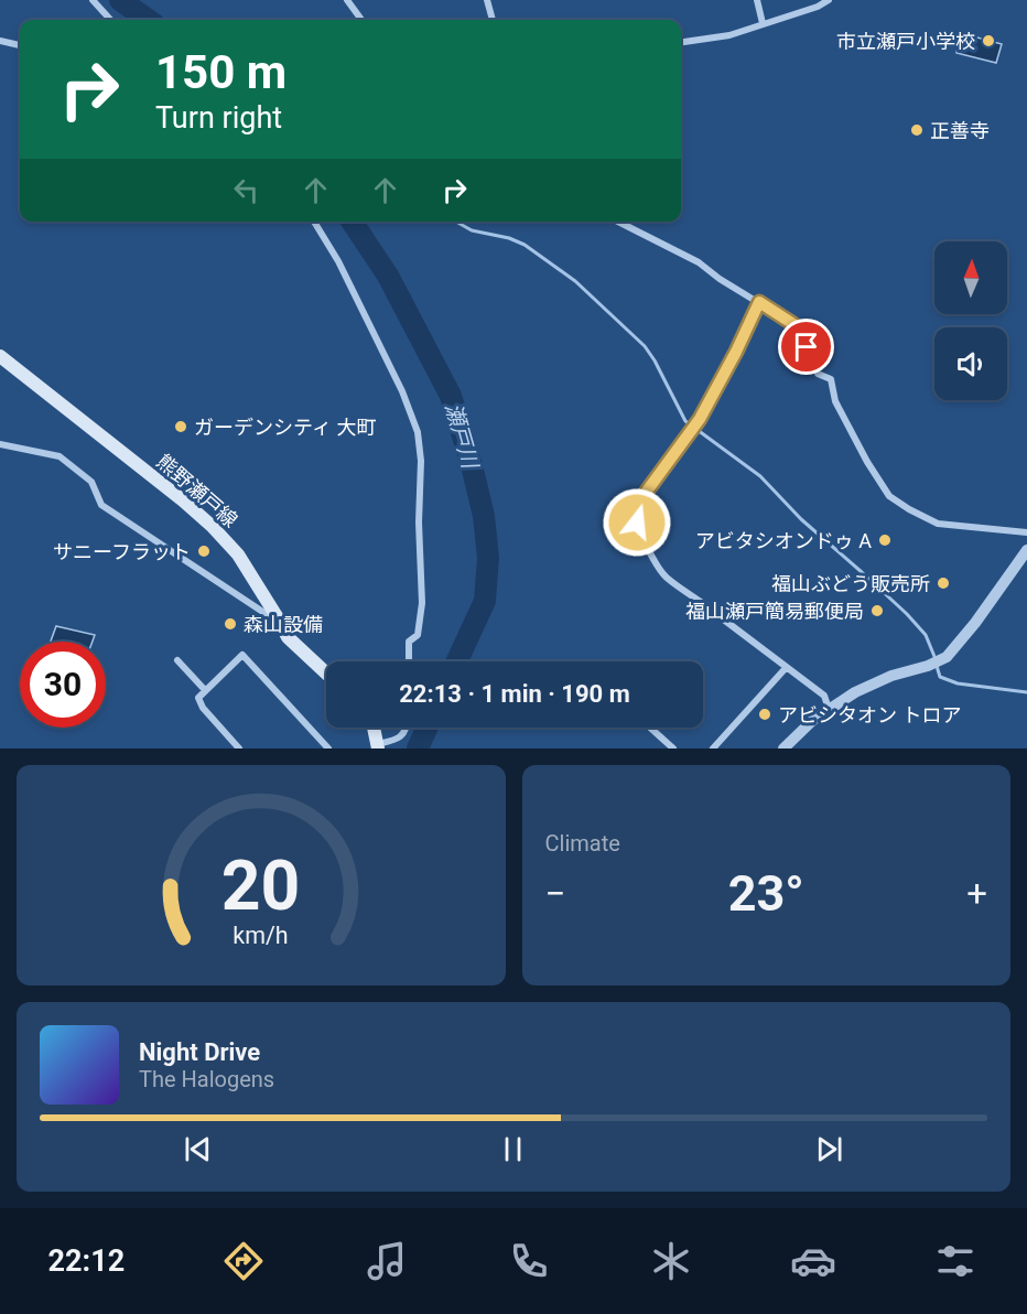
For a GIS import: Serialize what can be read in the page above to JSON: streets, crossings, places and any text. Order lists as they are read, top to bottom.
{
  "streets": {
    "main road": ["熊野瀬戸線"]
  },
  "water": ["瀬戸川"],
  "places": [
    "市立瀬戸小学校",
    "正善寺",
    "ガーデンシティ 大町",
    "アビタシオンドゥ A",
    "サニーフラット",
    "福山ぶどう販売所",
    "福山瀬戸簡易郵便局",
    "森山設備",
    "アビシタオン トロア"
  ],
  "north": "top",
  "page": {
    "turn": ["150 m", "Turn right"],
    "limit": "30",
    "trip": "22:13 · 1 min · 190 m",
    "tile": "Climate",
    "heat": ["−", "23°", "+"],
    "song": ["Night Drive", "The Halogens"],
    "tabs": "22:12",
    "gauge": ["20", "km/h"]
  }
}
